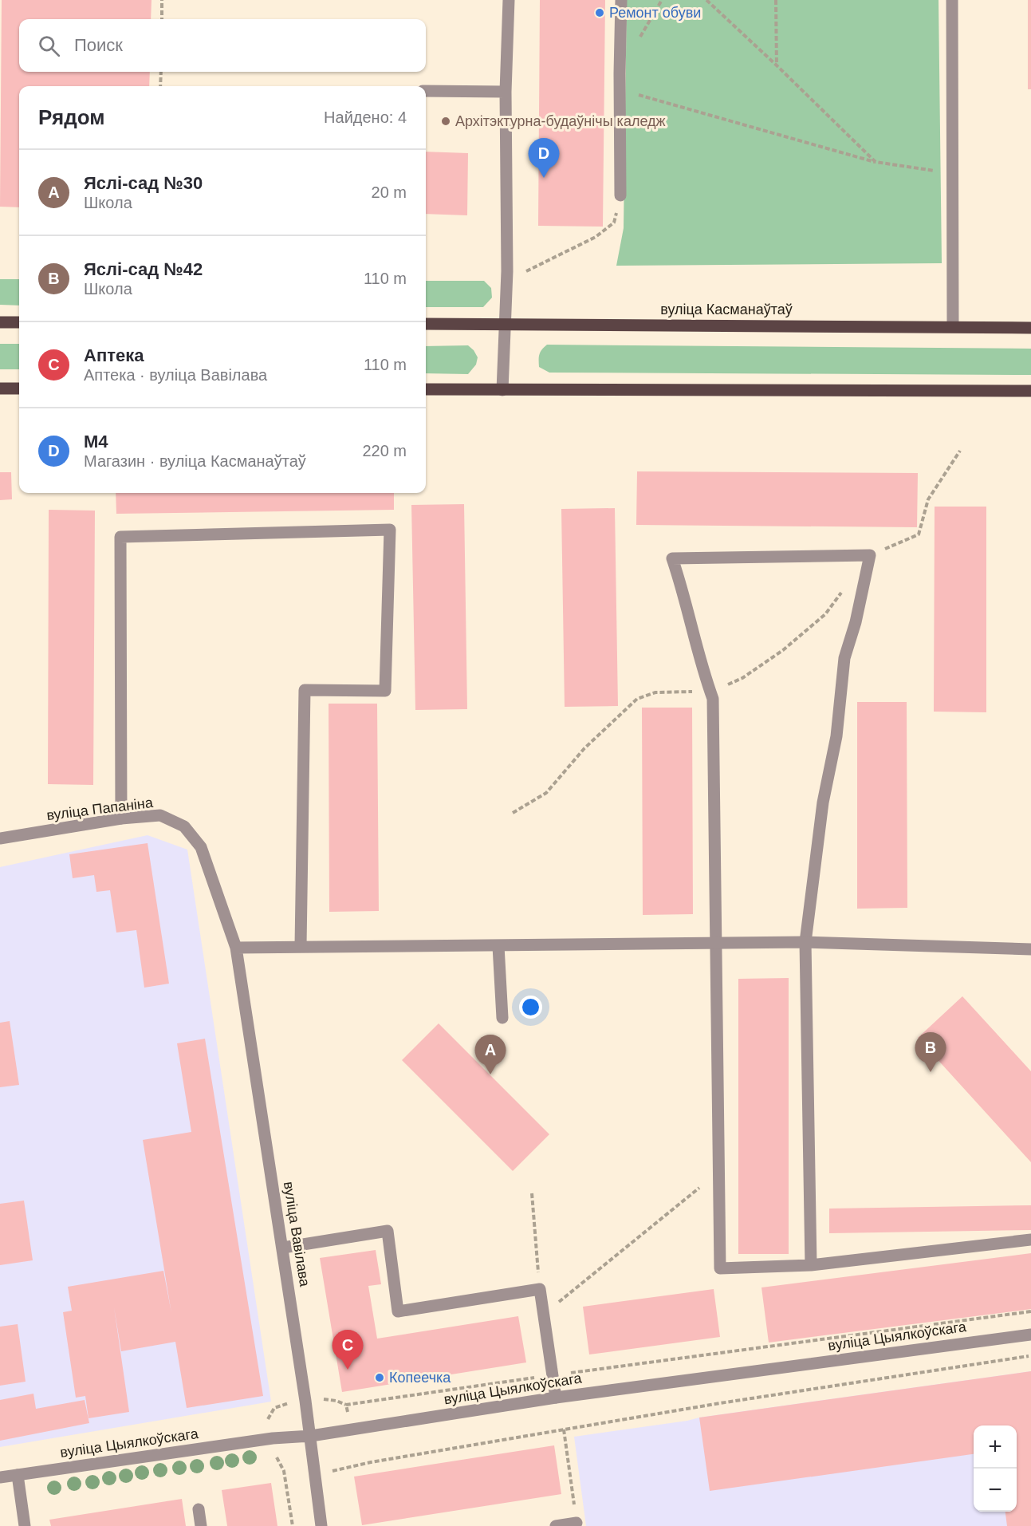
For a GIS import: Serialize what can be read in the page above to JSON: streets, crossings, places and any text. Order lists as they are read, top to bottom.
{
  "streets": {
    "main road": ["вуліца Касманаўтаў"],
    "street": ["вуліца Папаніна", "вуліца Вавілава", "вуліца Цыялкоўскага"]
  },
  "crossings": [
    ["вуліца Папаніна", "вуліца Вавілава"],
    ["вуліца Вавілава", "вуліца Цыялкоўскага"]
  ],
  "places": ["Ремонт обуви", "Архітэктурна-будаўнічы каледж", "Копеечка"],
  "page": {
    "search": "Поиск",
    "heading": ["Рядом", "Найдено: 4"],
    "pins": [
      "D",
      "B",
      "A",
      "C"
    ],
    "list": [
      {
        "mark": "A",
        "name": "Яслі-сад №30",
        "note": "Школа",
        "value": "20 m"
      },
      {
        "mark": "B",
        "name": "Яслі-сад №42",
        "note": "Школа",
        "value": "110 m"
      },
      {
        "mark": "C",
        "name": "Аптека",
        "note": "Аптека · вуліца Вавілава",
        "value": "110 m"
      },
      {
        "mark": "D",
        "name": "M4",
        "note": "Магазин · вуліца Касманаўтаў",
        "value": "220 m"
      }
    ],
    "map_buttons": ["+", "−"]
  }
}
